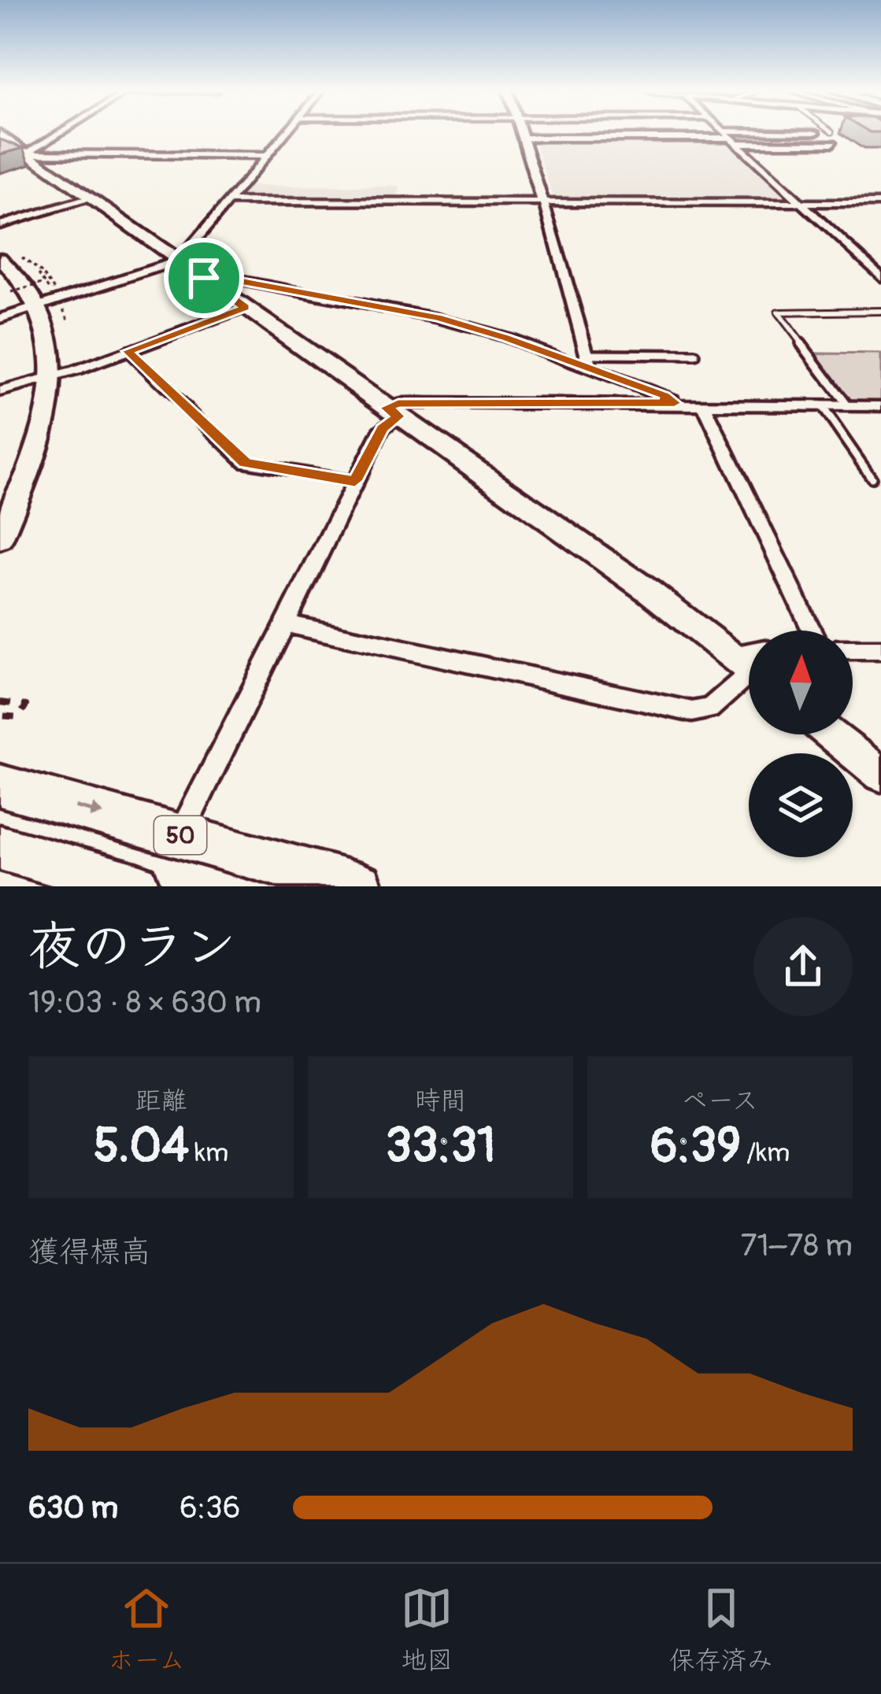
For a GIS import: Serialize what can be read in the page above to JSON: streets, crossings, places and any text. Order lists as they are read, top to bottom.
{
  "streets": {
    "highway": ["50"]
  },
  "north": "top",
  "page": {
    "heading": ["夜のラン", "19:03 · 8 × 630 m"],
    "stats": [
      ["距離", "5.04 km"],
      ["時間", "33:31"],
      ["ペース", "6:39 /km"]
    ],
    "chart": ["獲得標高", "71–78 m"],
    "list": [
      {
        "name": "630 m",
        "note": "6:36"
      }
    ],
    "tabs": ["ホーム", "地図", "保存済み"]
  }
}
